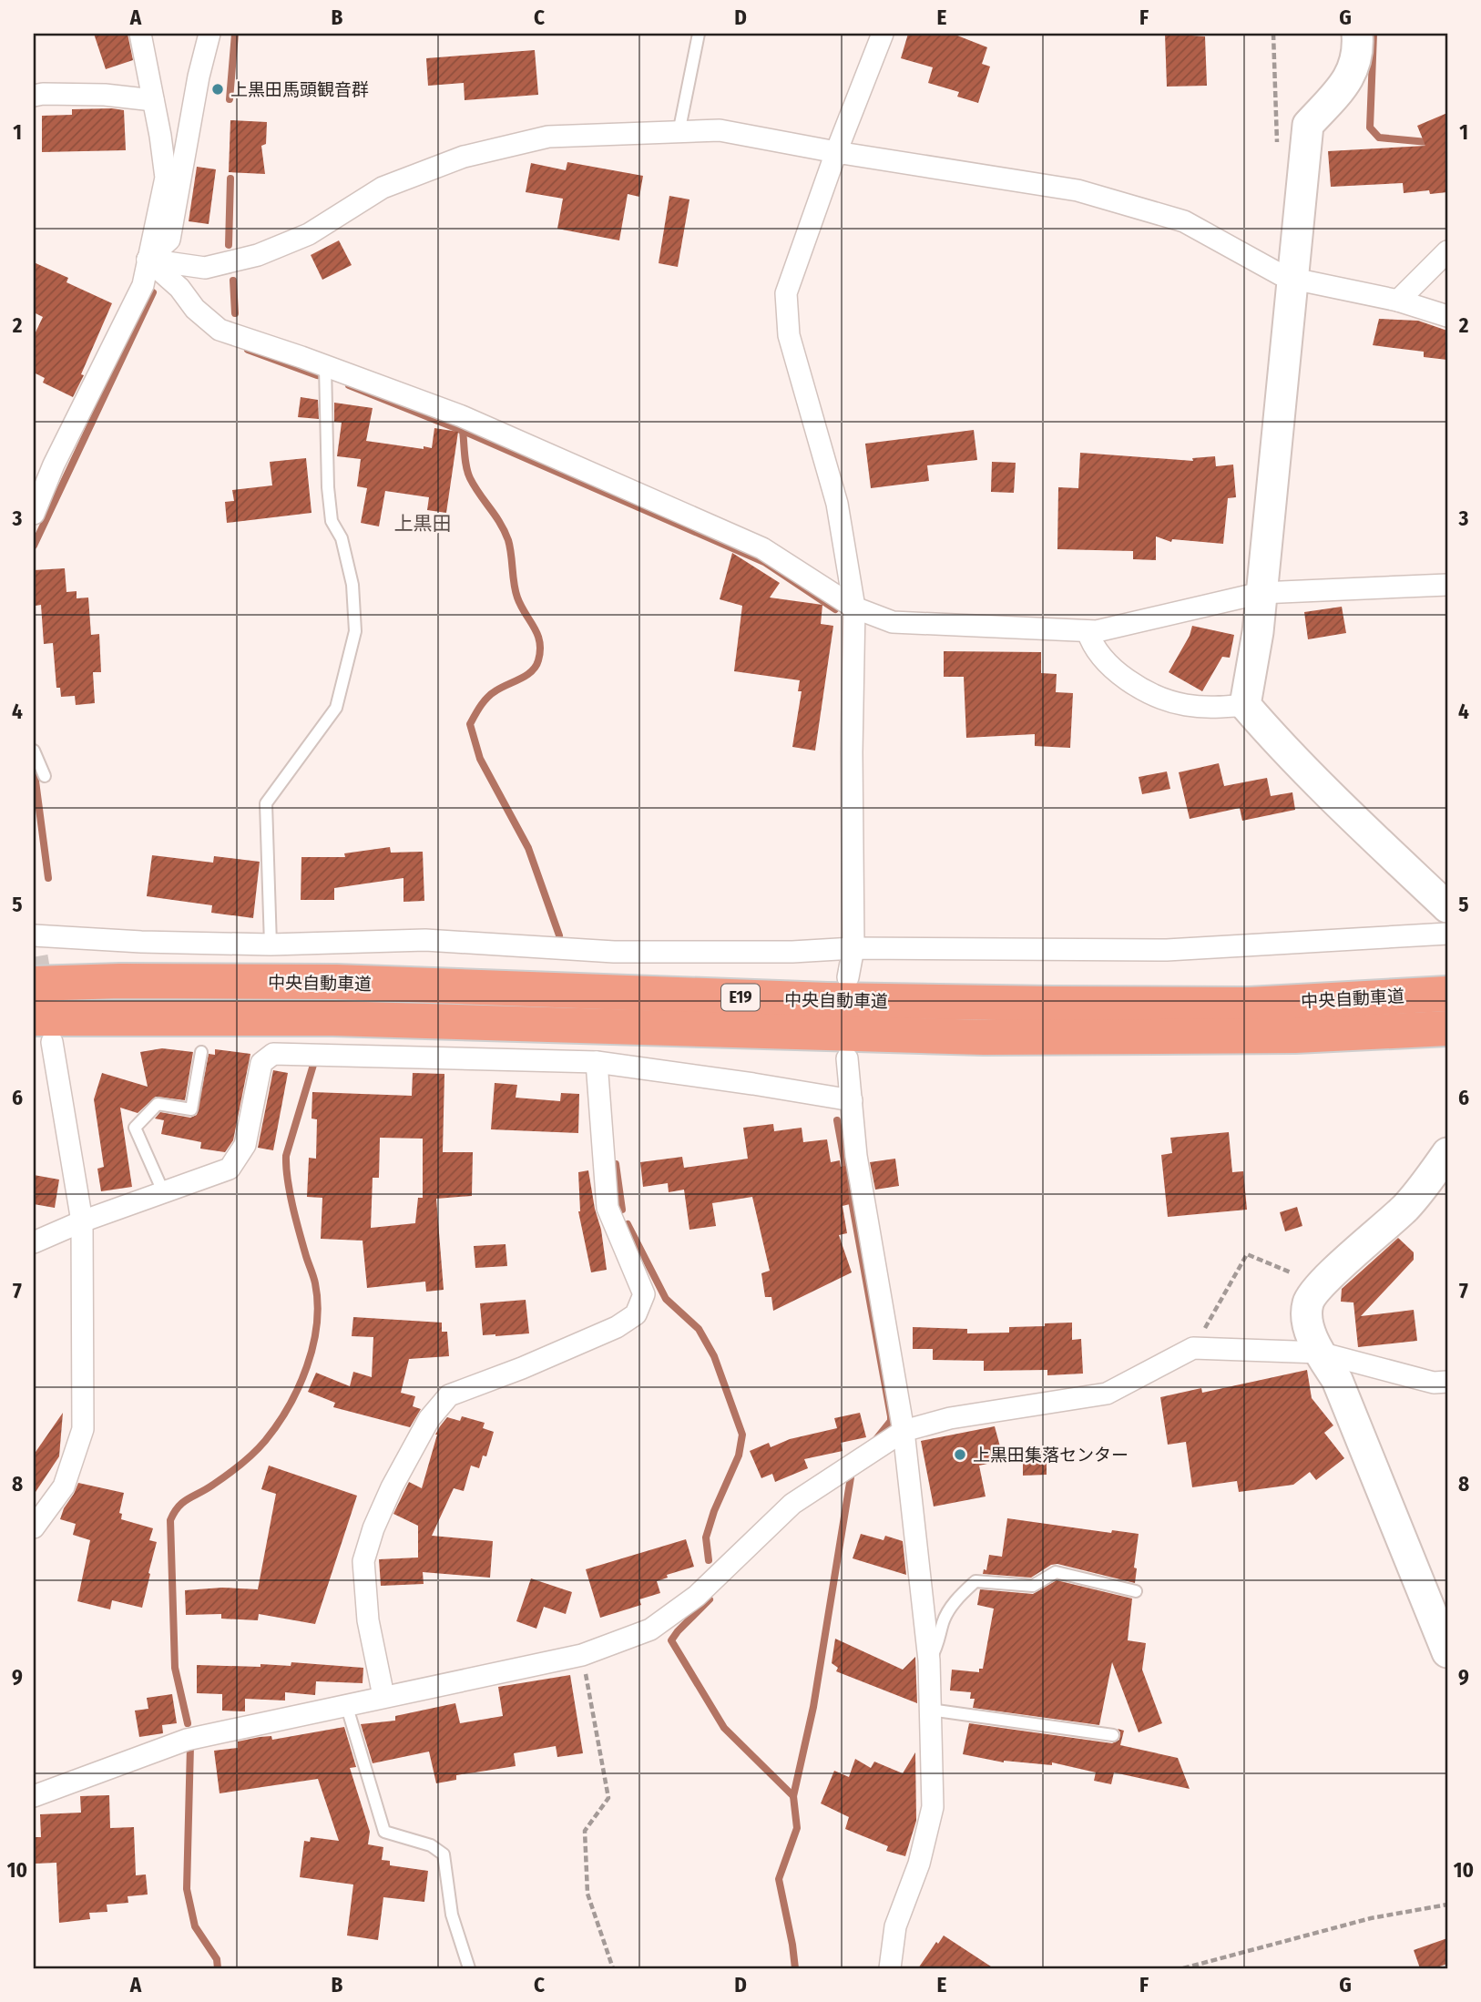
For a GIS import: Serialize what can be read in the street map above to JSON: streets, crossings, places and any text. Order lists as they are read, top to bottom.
{
  "streets": {
    "highway": ["中央自動車道", "E19"]
  },
  "districts": ["上黒田"],
  "places": ["上黒田馬頭観音群", "上黒田集落センター"],
  "grid": {
    "columns": [
      "A",
      "B",
      "C",
      "D",
      "E",
      "F",
      "G"
    ],
    "rows": [
      "1",
      "2",
      "3",
      "4",
      "5",
      "6",
      "7",
      "8",
      "9",
      "10"
    ]
  }
}
